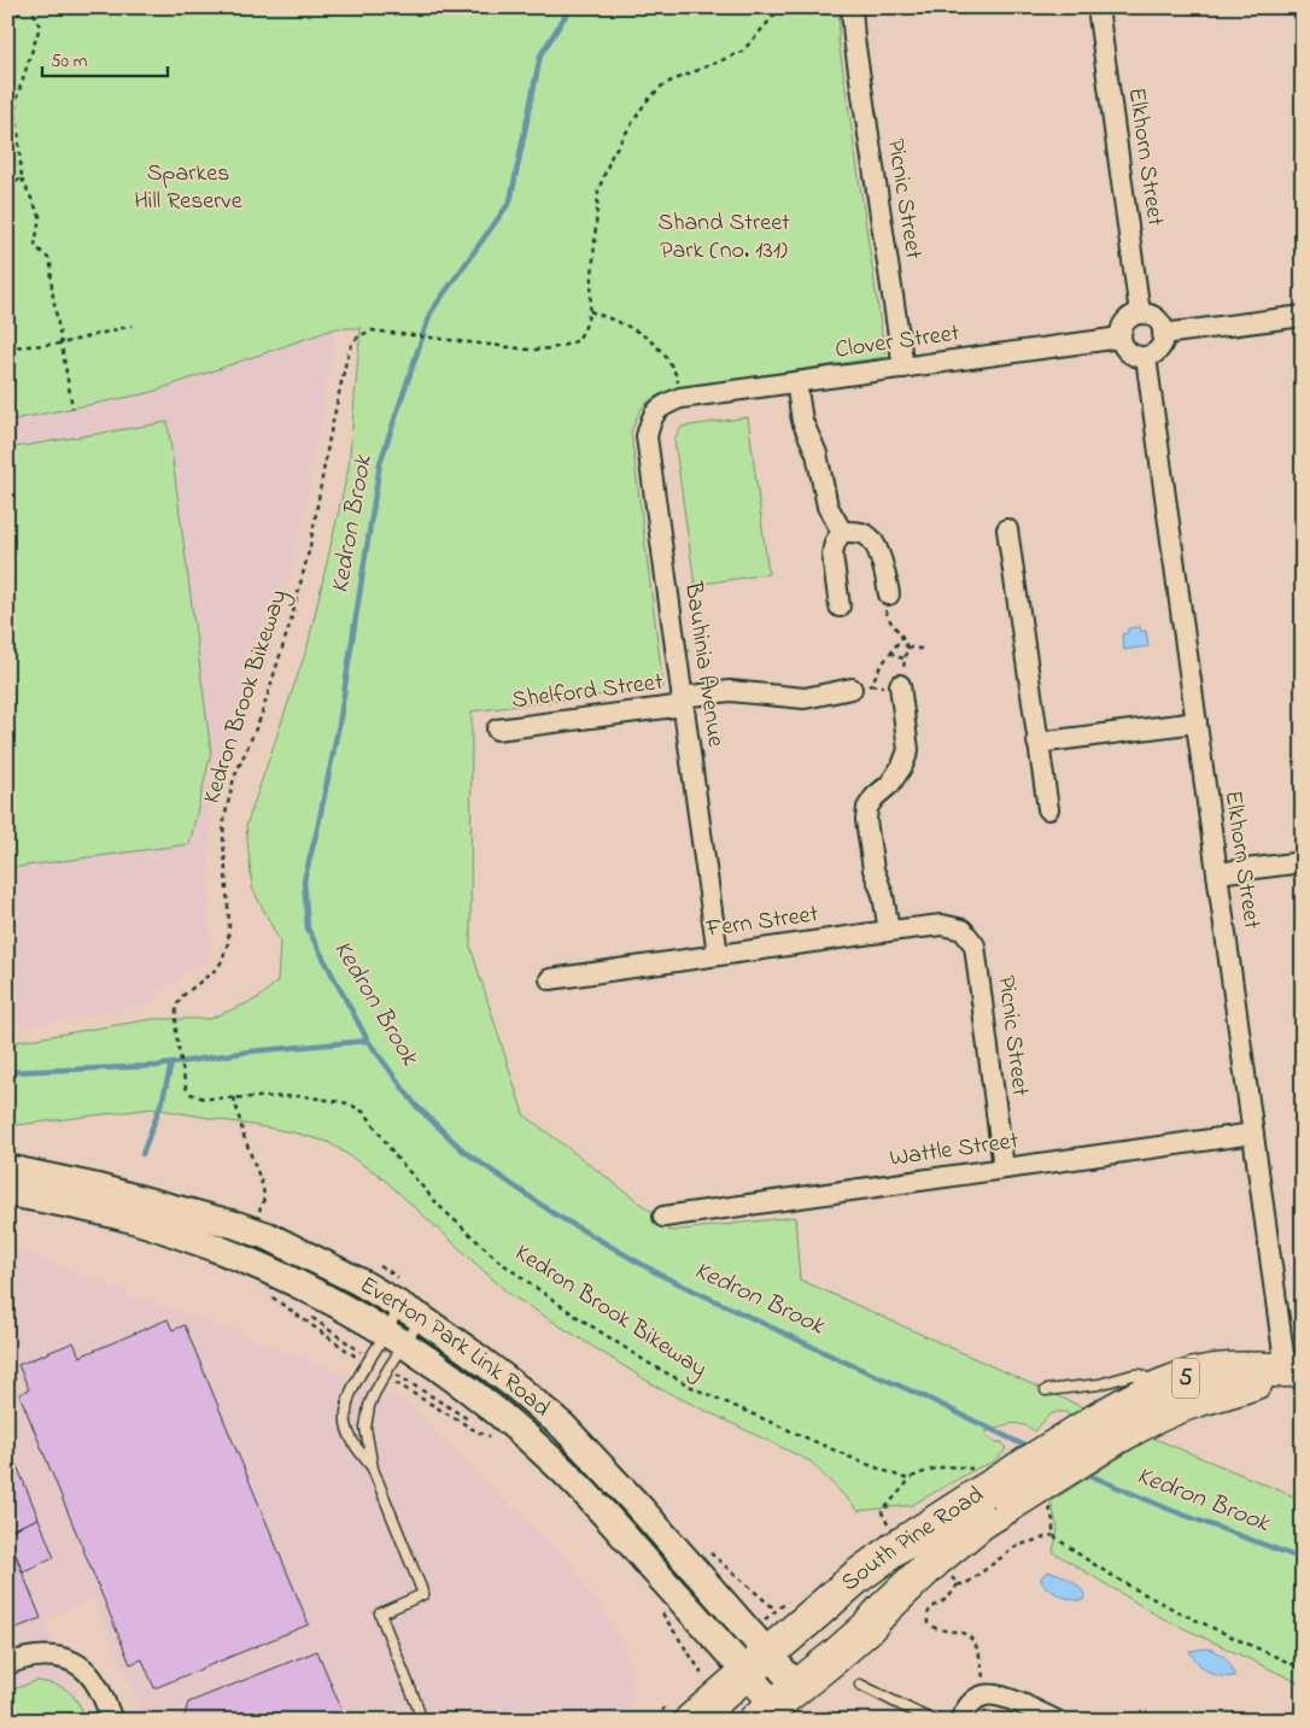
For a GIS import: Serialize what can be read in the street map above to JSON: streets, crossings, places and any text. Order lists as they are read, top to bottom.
{
  "streets": {
    "highway": ["5", "South Pine Road"],
    "main road": ["Everton Park Link Road"],
    "street": [
      "Elkhorn Street",
      "Picnic Street",
      "Clover Street",
      "Bauhinia Avenue",
      "Shelford Street",
      "Fern Street",
      "Wattle Street"
    ],
    "path": ["Kedron Brook Bikeway"]
  },
  "crossings": [
    ["Elkhorn Street", "Clover Street"],
    ["Elkhorn Street", "Wattle Street"],
    ["Elkhorn Street", "South Pine Road"],
    ["Picnic Street", "Clover Street"],
    ["Picnic Street", "Fern Street"],
    ["Picnic Street", "Wattle Street"],
    ["Clover Street", "Bauhinia Avenue"],
    ["Bauhinia Avenue", "Shelford Street"],
    ["Bauhinia Avenue", "Fern Street"],
    ["Kedron Brook Bikeway", "South Pine Road"],
    ["Everton Park Link Road", "South Pine Road"]
  ],
  "water": ["Kedron Brook"],
  "parks": ["Sparkes Hill Reserve", "Shand Street Park (no. 131)"],
  "scale_bar": "50 m"
}
